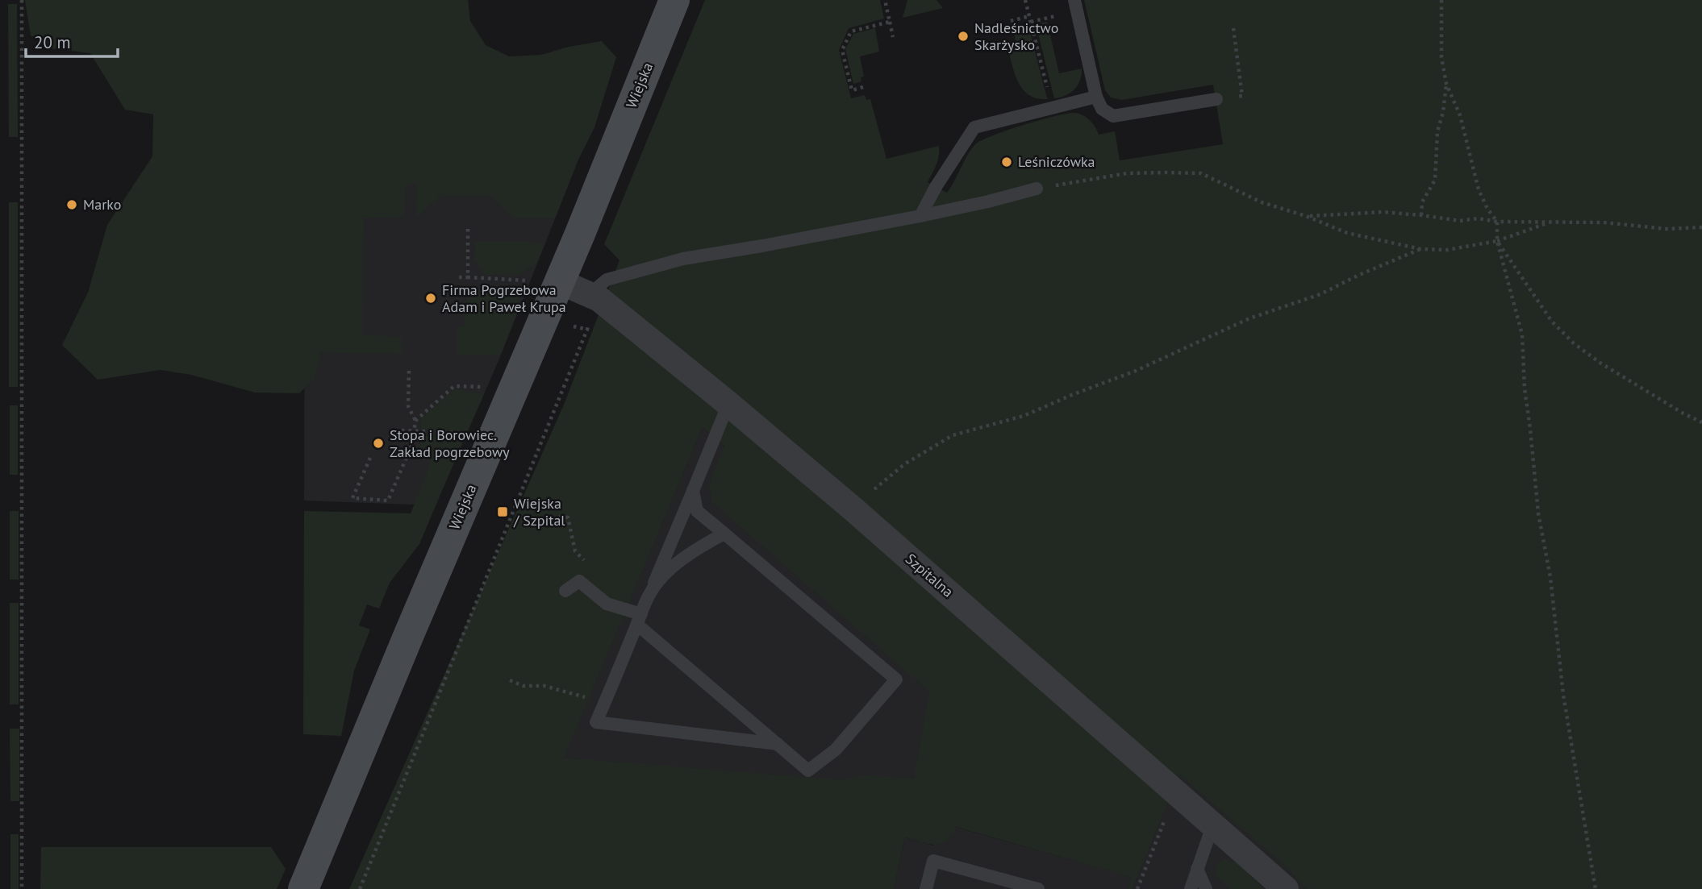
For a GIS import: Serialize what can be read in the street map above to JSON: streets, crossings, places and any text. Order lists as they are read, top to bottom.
{
  "streets": {
    "street": ["Wiejska", "Szpitalna"]
  },
  "crossings": [
    ["Wiejska", "Szpitalna"]
  ],
  "places": {
    "other": [
      "Nadleśnictwo Skarżysko",
      "Leśniczówka",
      "Marko",
      "Firma Pogrzebowa Adam i Paweł Krupa",
      "Stopa i Borowiec. Zakład pogrzebowy"
    ],
    "transit": ["Wiejska / Szpital"]
  },
  "scale_bar": "20 m"
}
